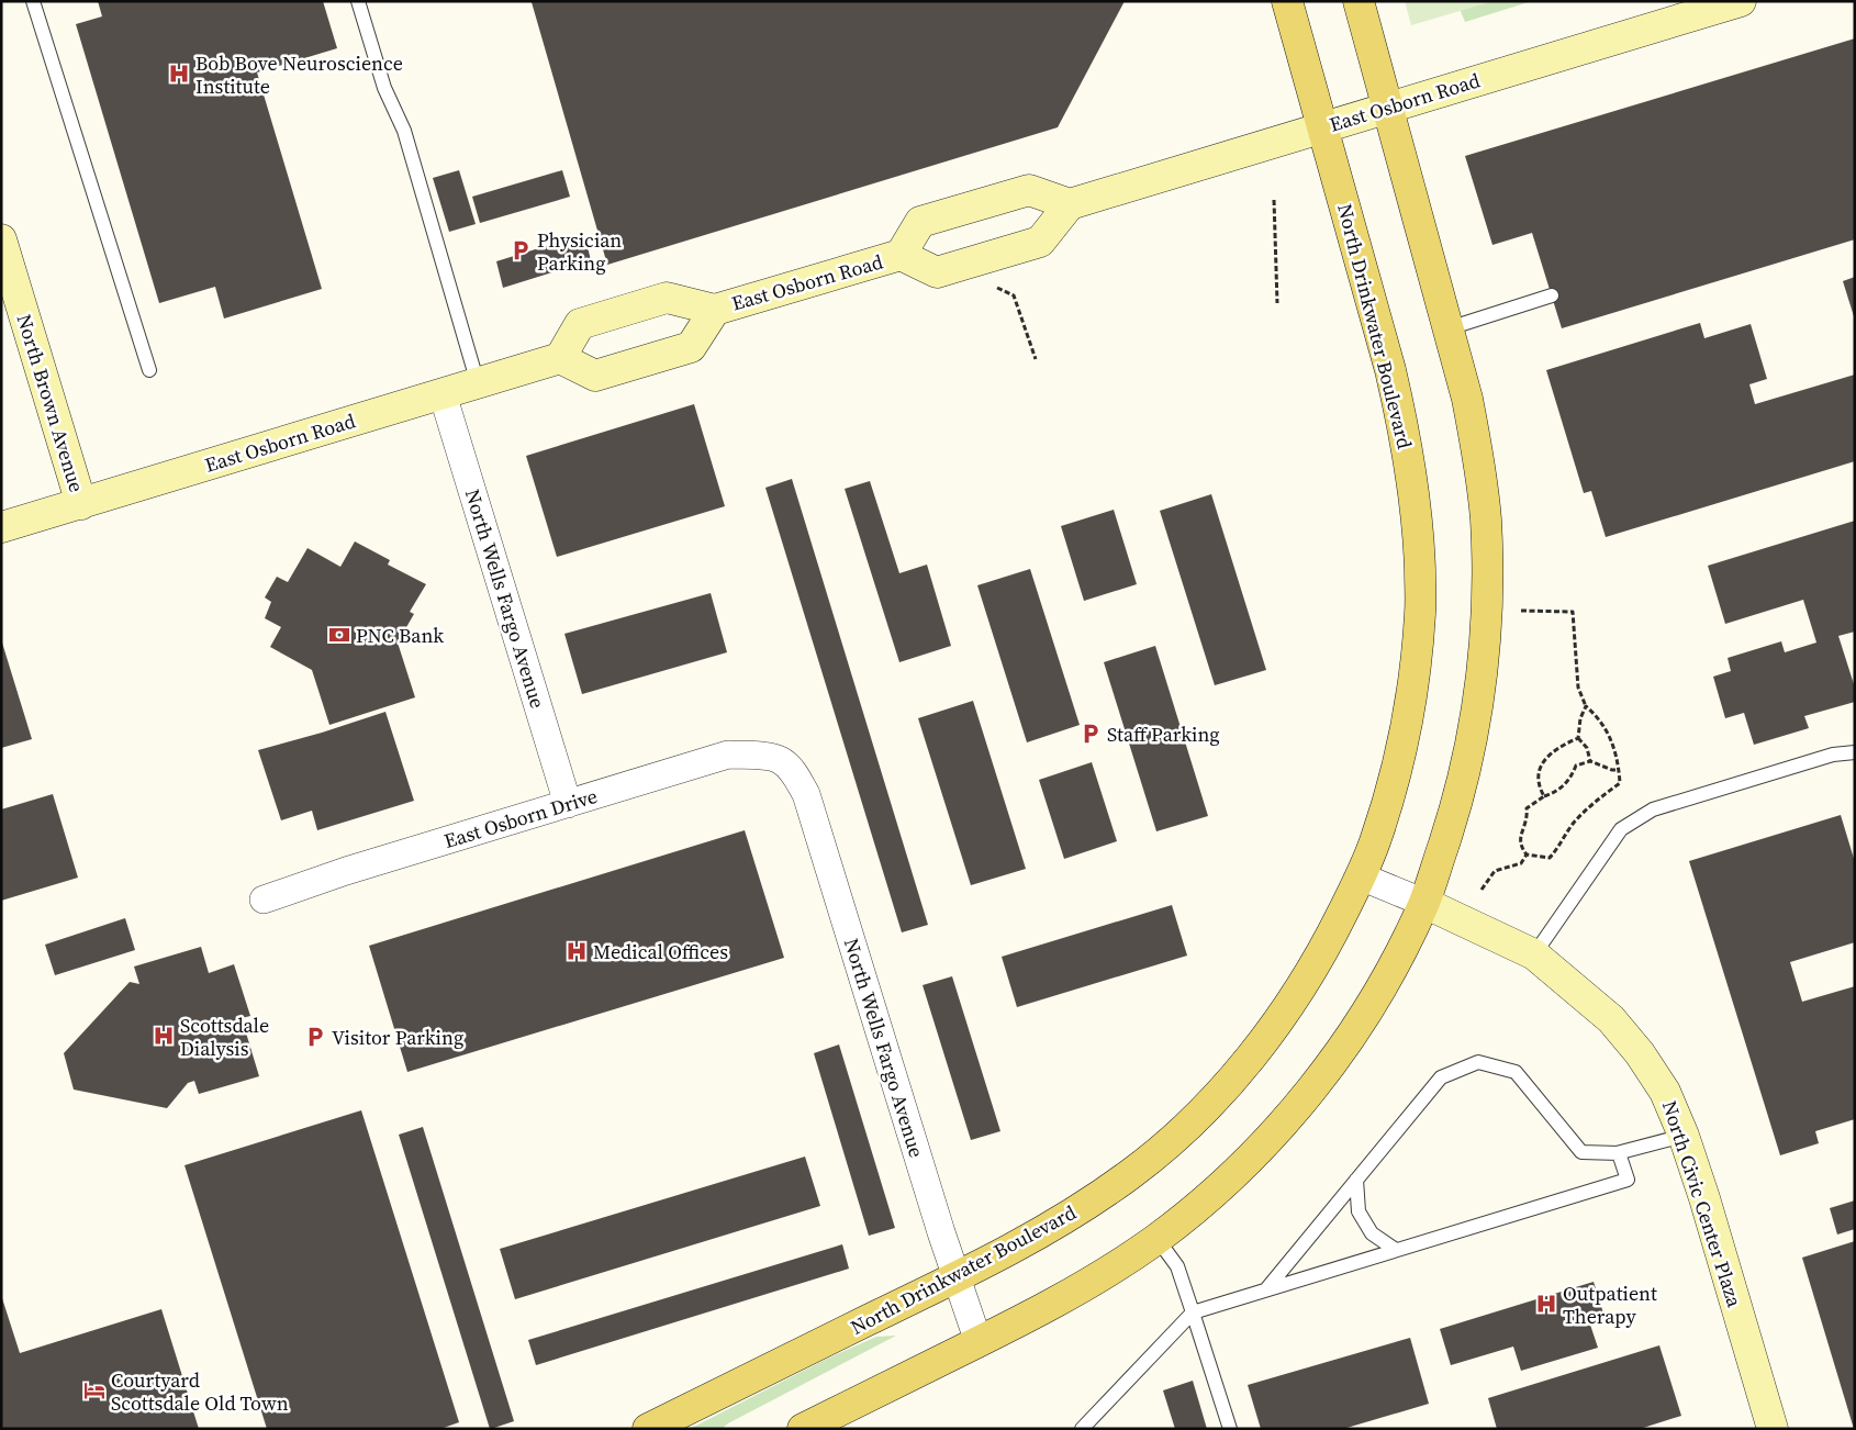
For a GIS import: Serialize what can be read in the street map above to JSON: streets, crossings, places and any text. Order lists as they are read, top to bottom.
{
  "streets": {
    "main road": [
      "East Osborn Road",
      "North Drinkwater Boulevard",
      "North Brown Avenue",
      "North Civic Center Plaza"
    ],
    "street": ["North Wells Fargo Avenue", "East Osborn Drive"]
  },
  "crossings": [
    ["East Osborn Road", "North Drinkwater Boulevard"],
    ["East Osborn Road", "North Brown Avenue"],
    ["East Osborn Road", "North Wells Fargo Avenue"],
    ["North Drinkwater Boulevard", "North Wells Fargo Avenue"],
    ["North Drinkwater Boulevard", "North Civic Center Plaza"],
    ["North Wells Fargo Avenue", "East Osborn Drive"]
  ],
  "places": {
    "hospital": [
      "Bob Bove Neuroscience Institute",
      "Medical Offices",
      "Scottsdale Dialysis",
      "Outpatient Therapy"
    ],
    "parking": ["Physician Parking", "Staff Parking", "Visitor Parking"],
    "bank": ["PNC Bank"],
    "hotel": ["Courtyard Scottsdale Old Town"]
  }
}
